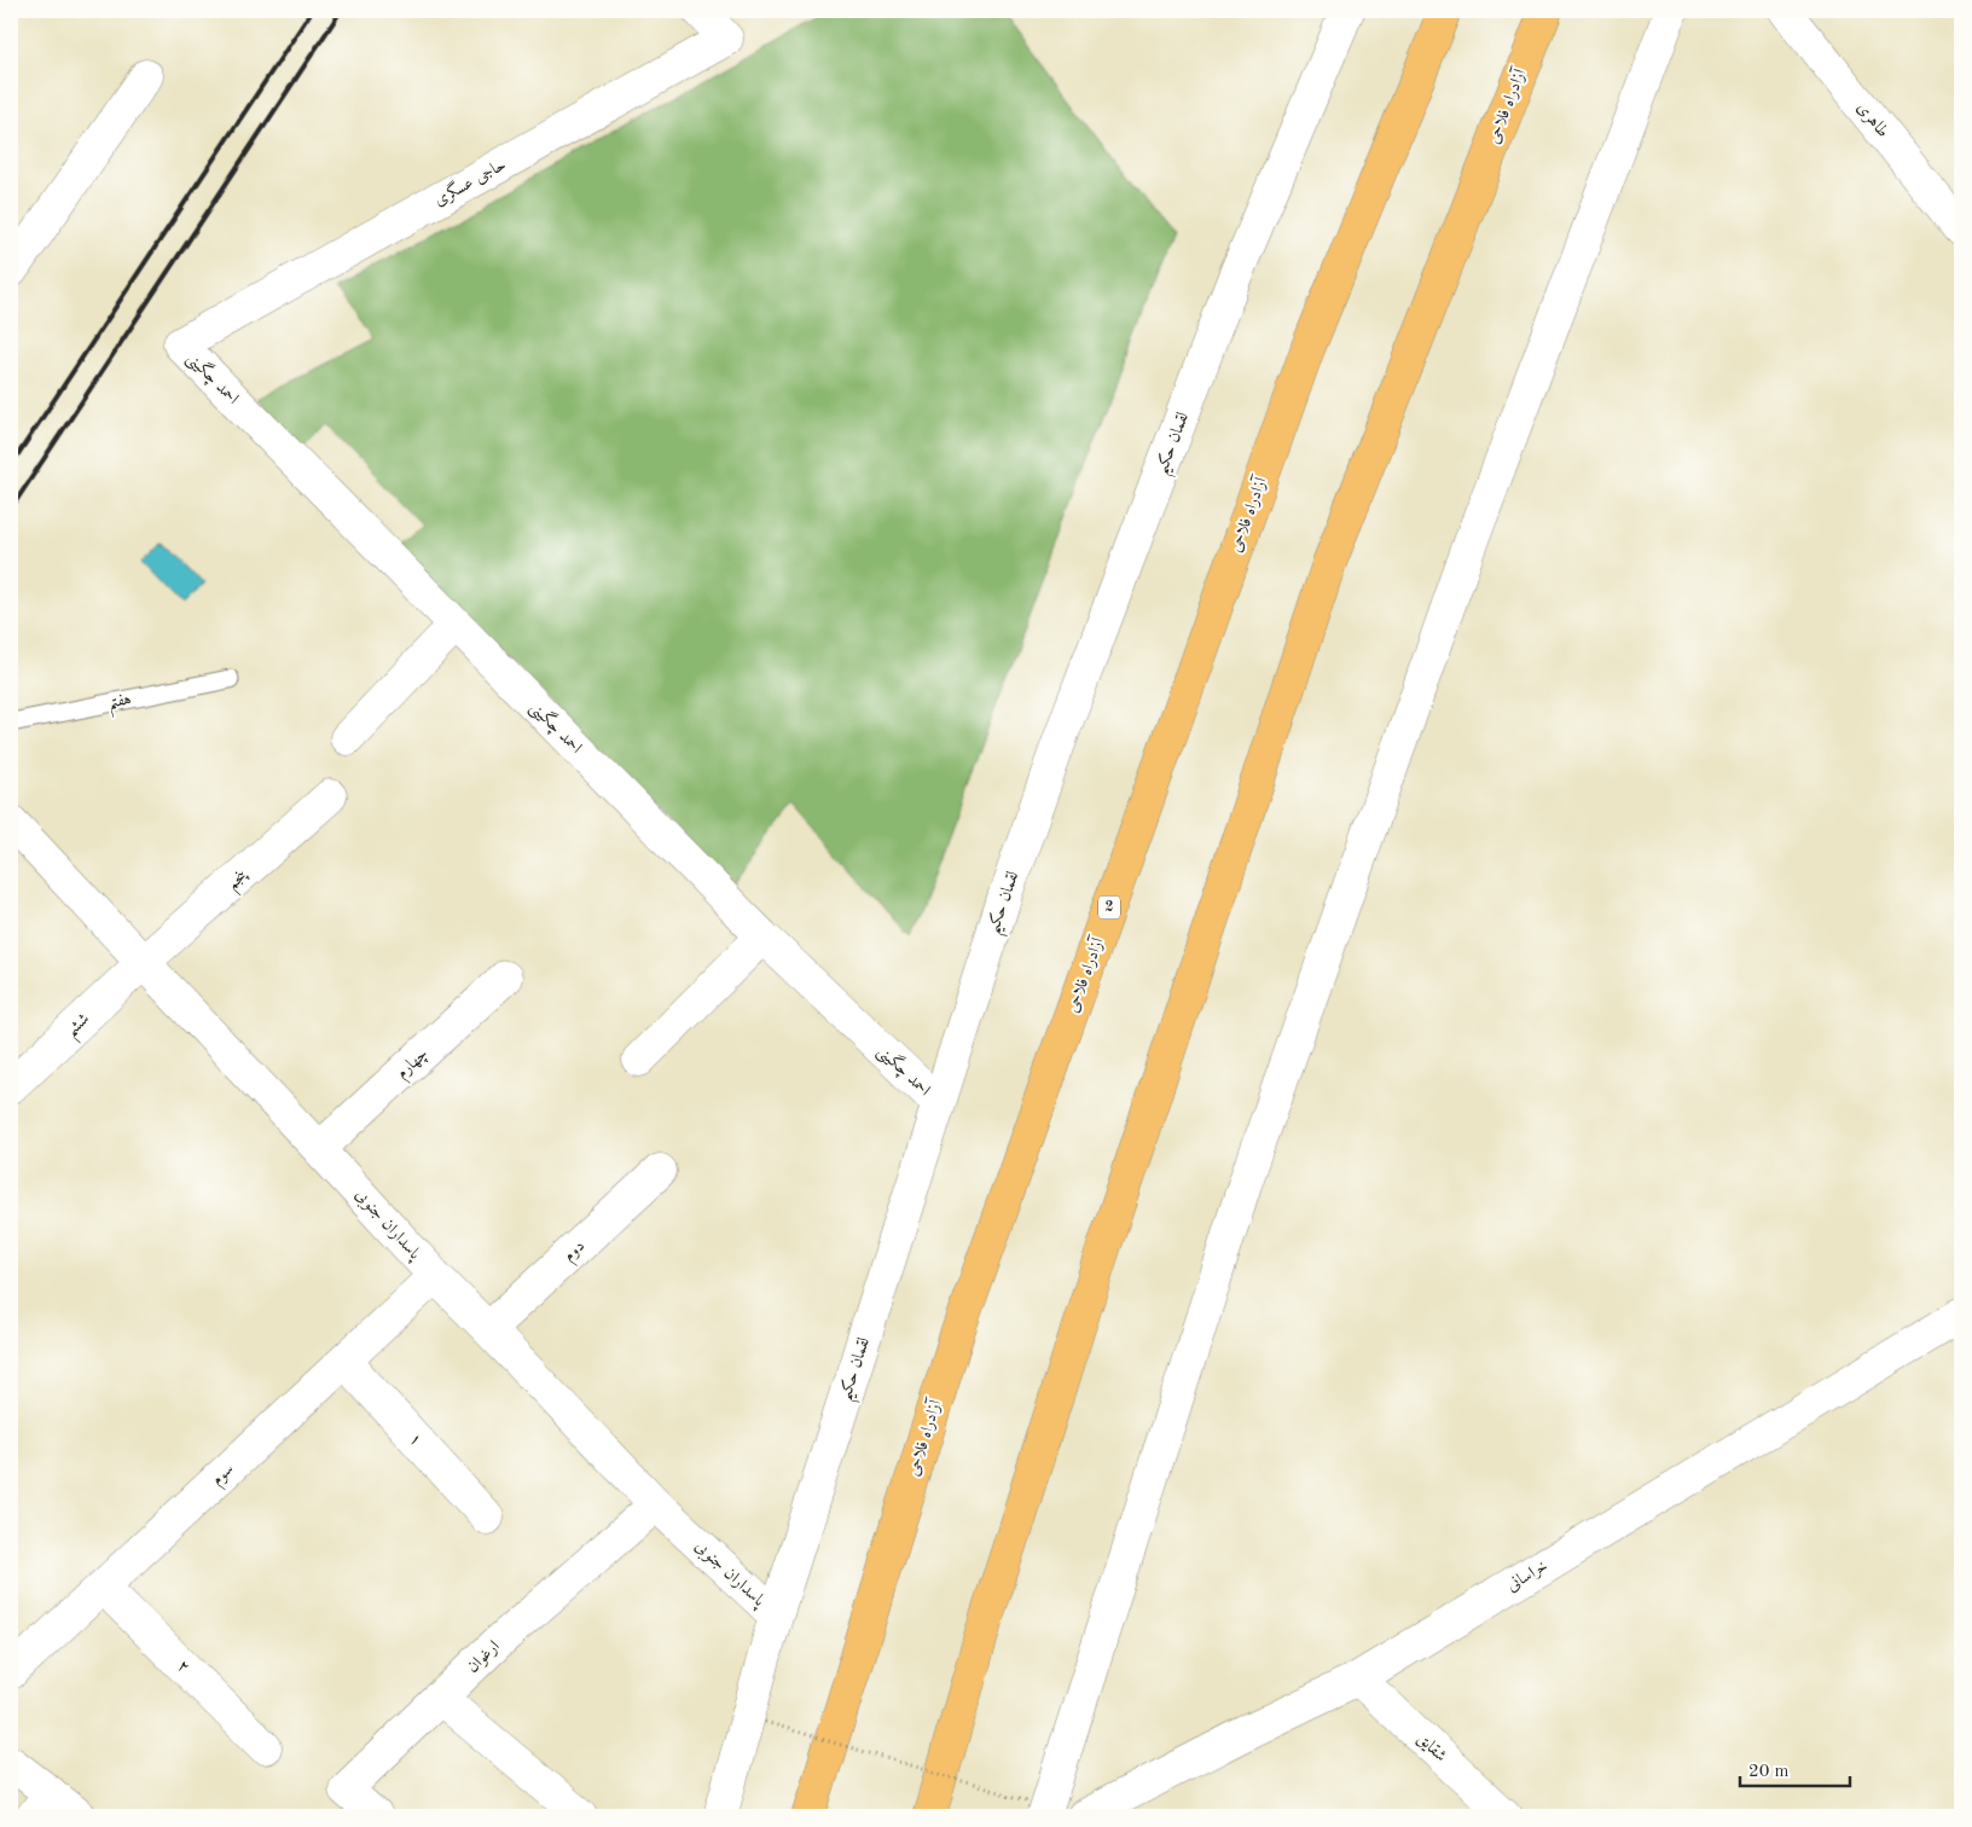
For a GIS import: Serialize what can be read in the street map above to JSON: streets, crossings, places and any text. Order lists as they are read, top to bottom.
{
  "streets": {
    "highway": ["آزادراه فلاحی", "2"],
    "street": [
      "طاهری",
      "حاجی عسگری",
      "احمد چگینی",
      "لقمان حکیم",
      "پنجم",
      "ششم",
      "چهارم",
      "پاسداران جنوبی",
      "دوم",
      "۱",
      "سوم",
      "خراسانی",
      "ارغوان",
      "۲",
      "شقایق"
    ],
    "lane": ["هفتم"]
  },
  "crossings": [
    ["حاجی عسگری", "احمد چگینی"],
    ["احمد چگینی", "لقمان حکیم"],
    ["لقمان حکیم", "پاسداران جنوبی"],
    ["پنجم", "ششم"],
    ["پنجم", "پاسداران جنوبی"],
    ["ششم", "پاسداران جنوبی"],
    ["چهارم", "پاسداران جنوبی"],
    ["پاسداران جنوبی", "دوم"],
    ["پاسداران جنوبی", "سوم"],
    ["پاسداران جنوبی", "ارغوان"],
    ["۱", "سوم"],
    ["سوم", "۲"],
    ["خراسانی", "شقایق"]
  ],
  "scale_bar": "20 m"
}
